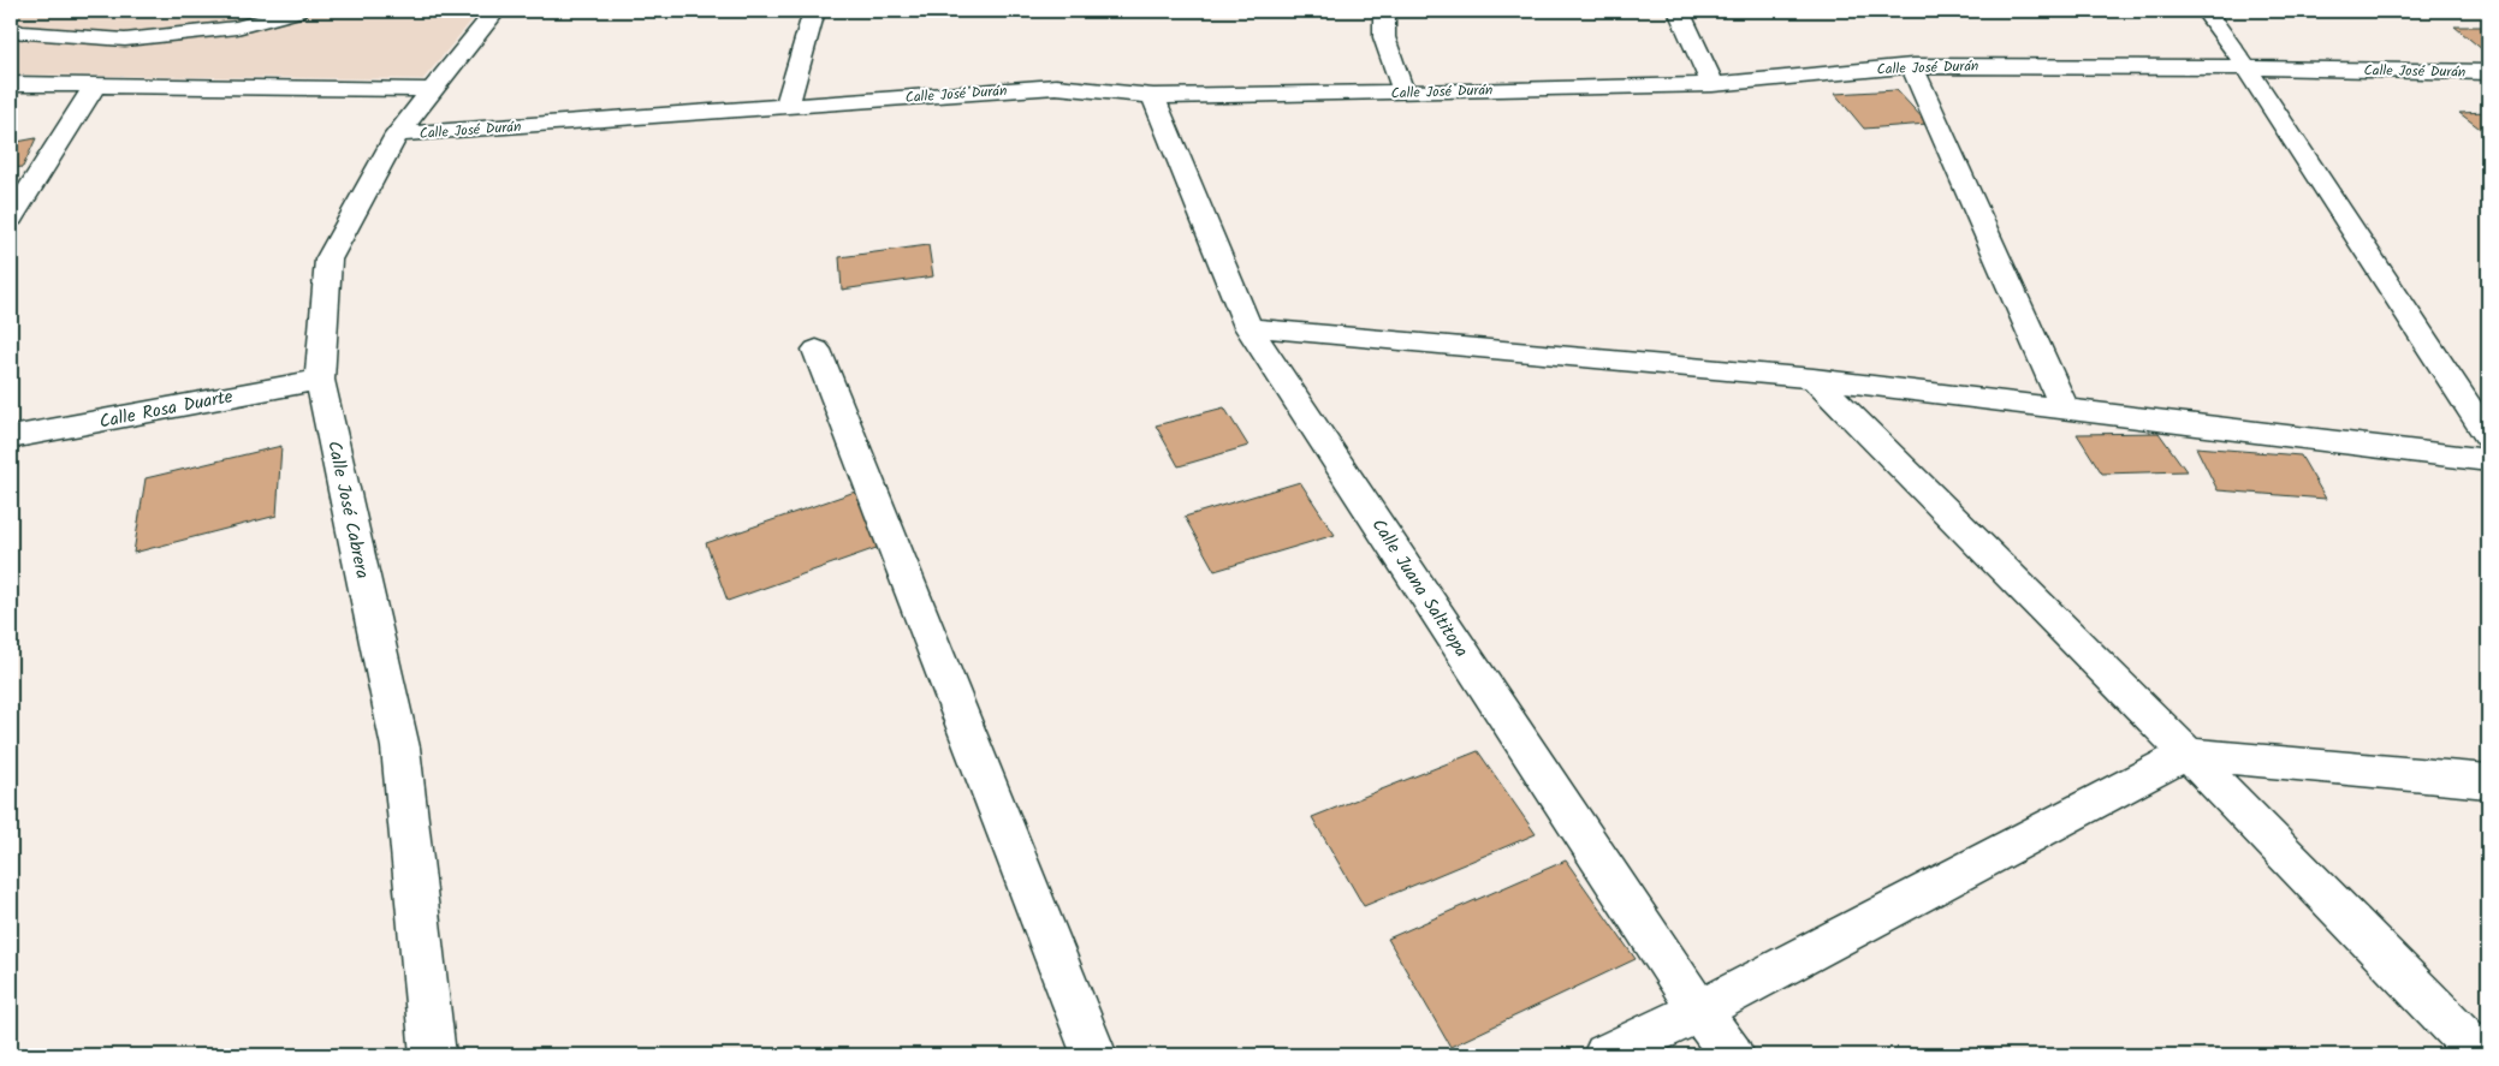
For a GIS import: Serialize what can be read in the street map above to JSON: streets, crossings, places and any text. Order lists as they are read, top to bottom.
{
  "streets": {
    "street": [
      "Calle José Durán",
      "Calle Rosa Duarte",
      "Calle José Cabrera",
      "Calle Juana Saltitopa"
    ]
  },
  "crossings": [
    ["Calle José Durán", "Calle José Cabrera"],
    ["Calle José Durán", "Calle Juana Saltitopa"],
    ["Calle Rosa Duarte", "Calle José Cabrera"]
  ]
}
